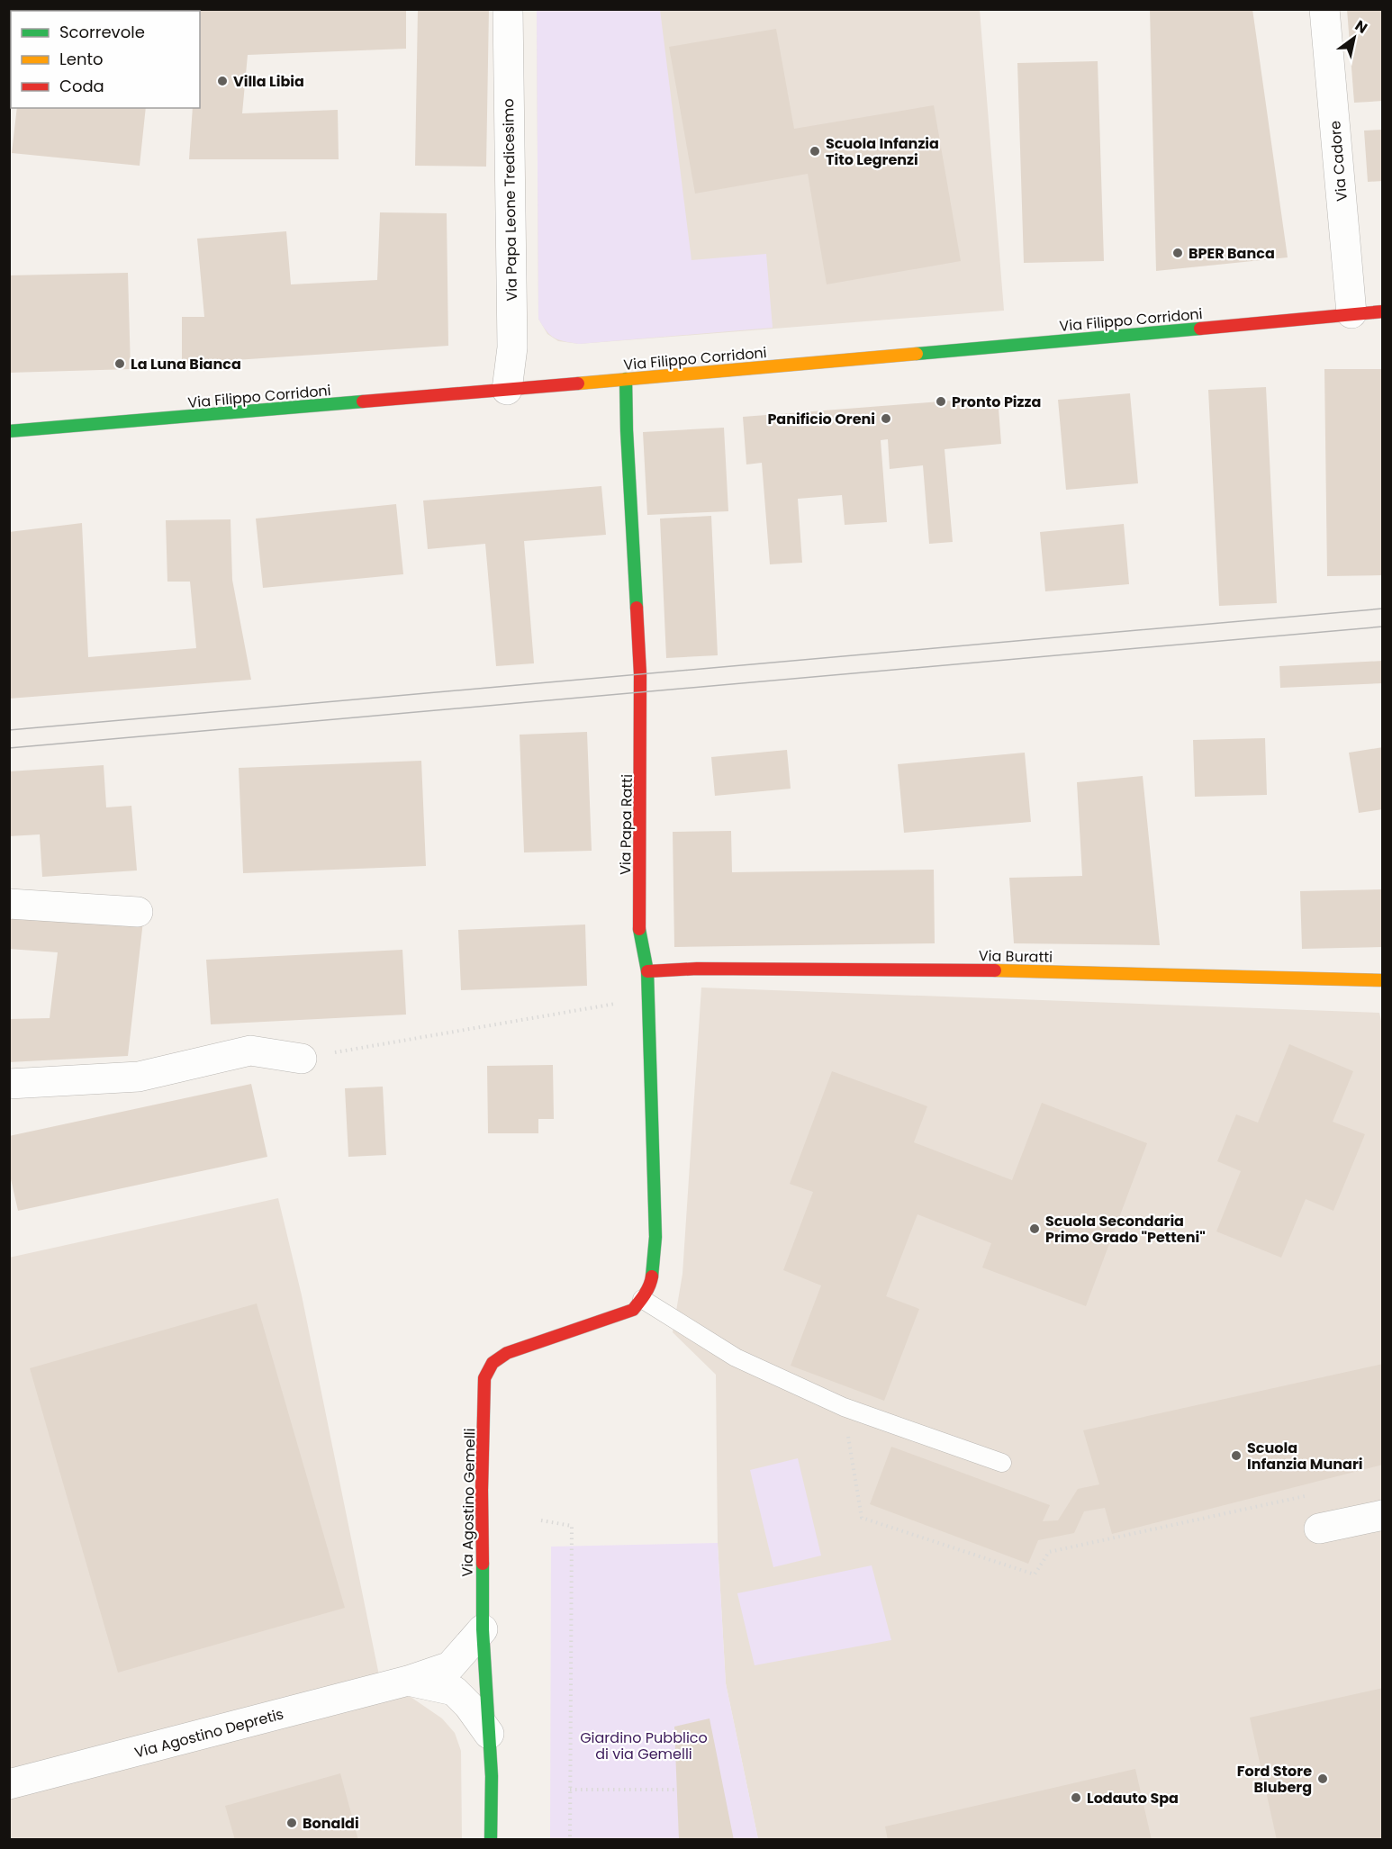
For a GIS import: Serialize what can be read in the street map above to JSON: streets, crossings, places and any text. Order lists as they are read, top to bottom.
{
  "streets": {
    "street": [
      "Via Cadore",
      "Via Papa Leone Tredicesimo",
      "Via Filippo Corridoni",
      "Via Papa Ratti",
      "Via Buratti",
      "Via Agostino Gemelli",
      "Via Agostino Depretis"
    ]
  },
  "crossings": [
    ["Via Cadore", "Via Filippo Corridoni"],
    ["Via Papa Leone Tredicesimo", "Via Filippo Corridoni"],
    ["Via Filippo Corridoni", "Via Papa Ratti"],
    ["Via Papa Ratti", "Via Buratti"],
    ["Via Papa Ratti", "Via Agostino Gemelli"],
    ["Via Agostino Gemelli", "Via Agostino Depretis"]
  ],
  "parks": ["Giardino Pubblico di via Gemelli"],
  "places": [
    "Villa Libia",
    "Scuola Infanzia Tito Legrenzi",
    "BPER Banca",
    "La Luna Bianca",
    "Pronto Pizza",
    "Panificio Oreni",
    "Scuola Secondaria Primo Grado \"Petteni\"",
    "Scuola Infanzia Munari",
    "Ford Store Bluberg",
    "Lodauto Spa",
    "Bonaldi"
  ],
  "legend": ["Scorrevole", "Lento", "Coda"],
  "north": "top right"
}
